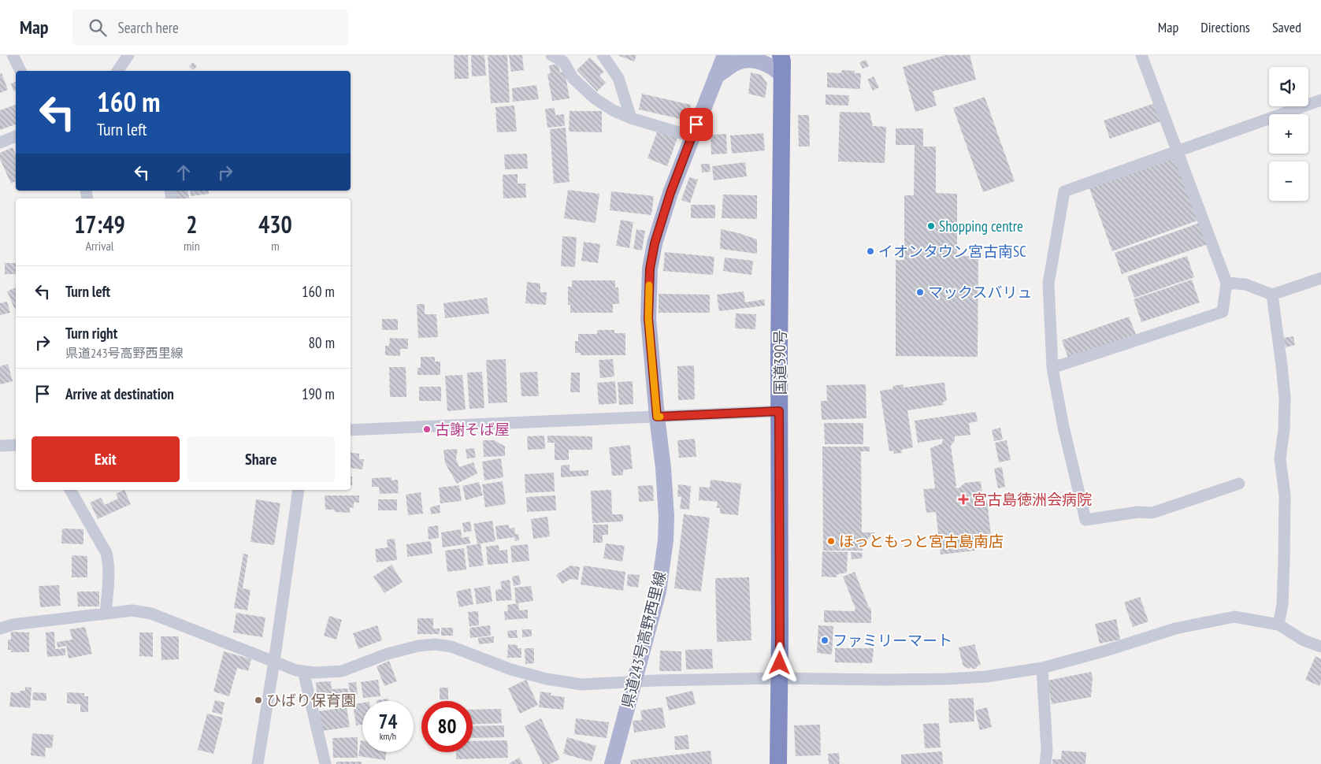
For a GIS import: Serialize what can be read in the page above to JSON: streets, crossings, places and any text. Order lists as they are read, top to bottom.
{
  "streets": {
    "highway": ["国道390号"],
    "main road": ["県道243号高野西里線"]
  },
  "places": {
    "other": [
      "Shopping centre",
      "イオンタウン宮古南SC",
      "マックスバリュ",
      "古謝そば屋",
      "ほっともっと宮古島南店",
      "ファミリーマート",
      "ひばり保育園"
    ],
    "health": ["宮古島徳洲会病院"]
  },
  "page": {
    "header": "Map",
    "search": "Search here",
    "nav": ["Map", "Directions", "Saved"],
    "map_buttons": ["+", "−"],
    "turn": ["160 m", "Turn left"],
    "eta": [
      "17:49",
      "Arrival",
      "2",
      "min",
      "430",
      "m"
    ],
    "list": [
      {
        "name": "Turn left",
        "value": "160 m"
      },
      {
        "name": "Turn right",
        "note": "県道243号高野西里線",
        "value": "80 m"
      },
      {
        "name": "Arrive at destination",
        "value": "190 m"
      }
    ],
    "buttons": ["Exit", "Share"],
    "speed": "74 km/h",
    "limit": "80"
  }
}
